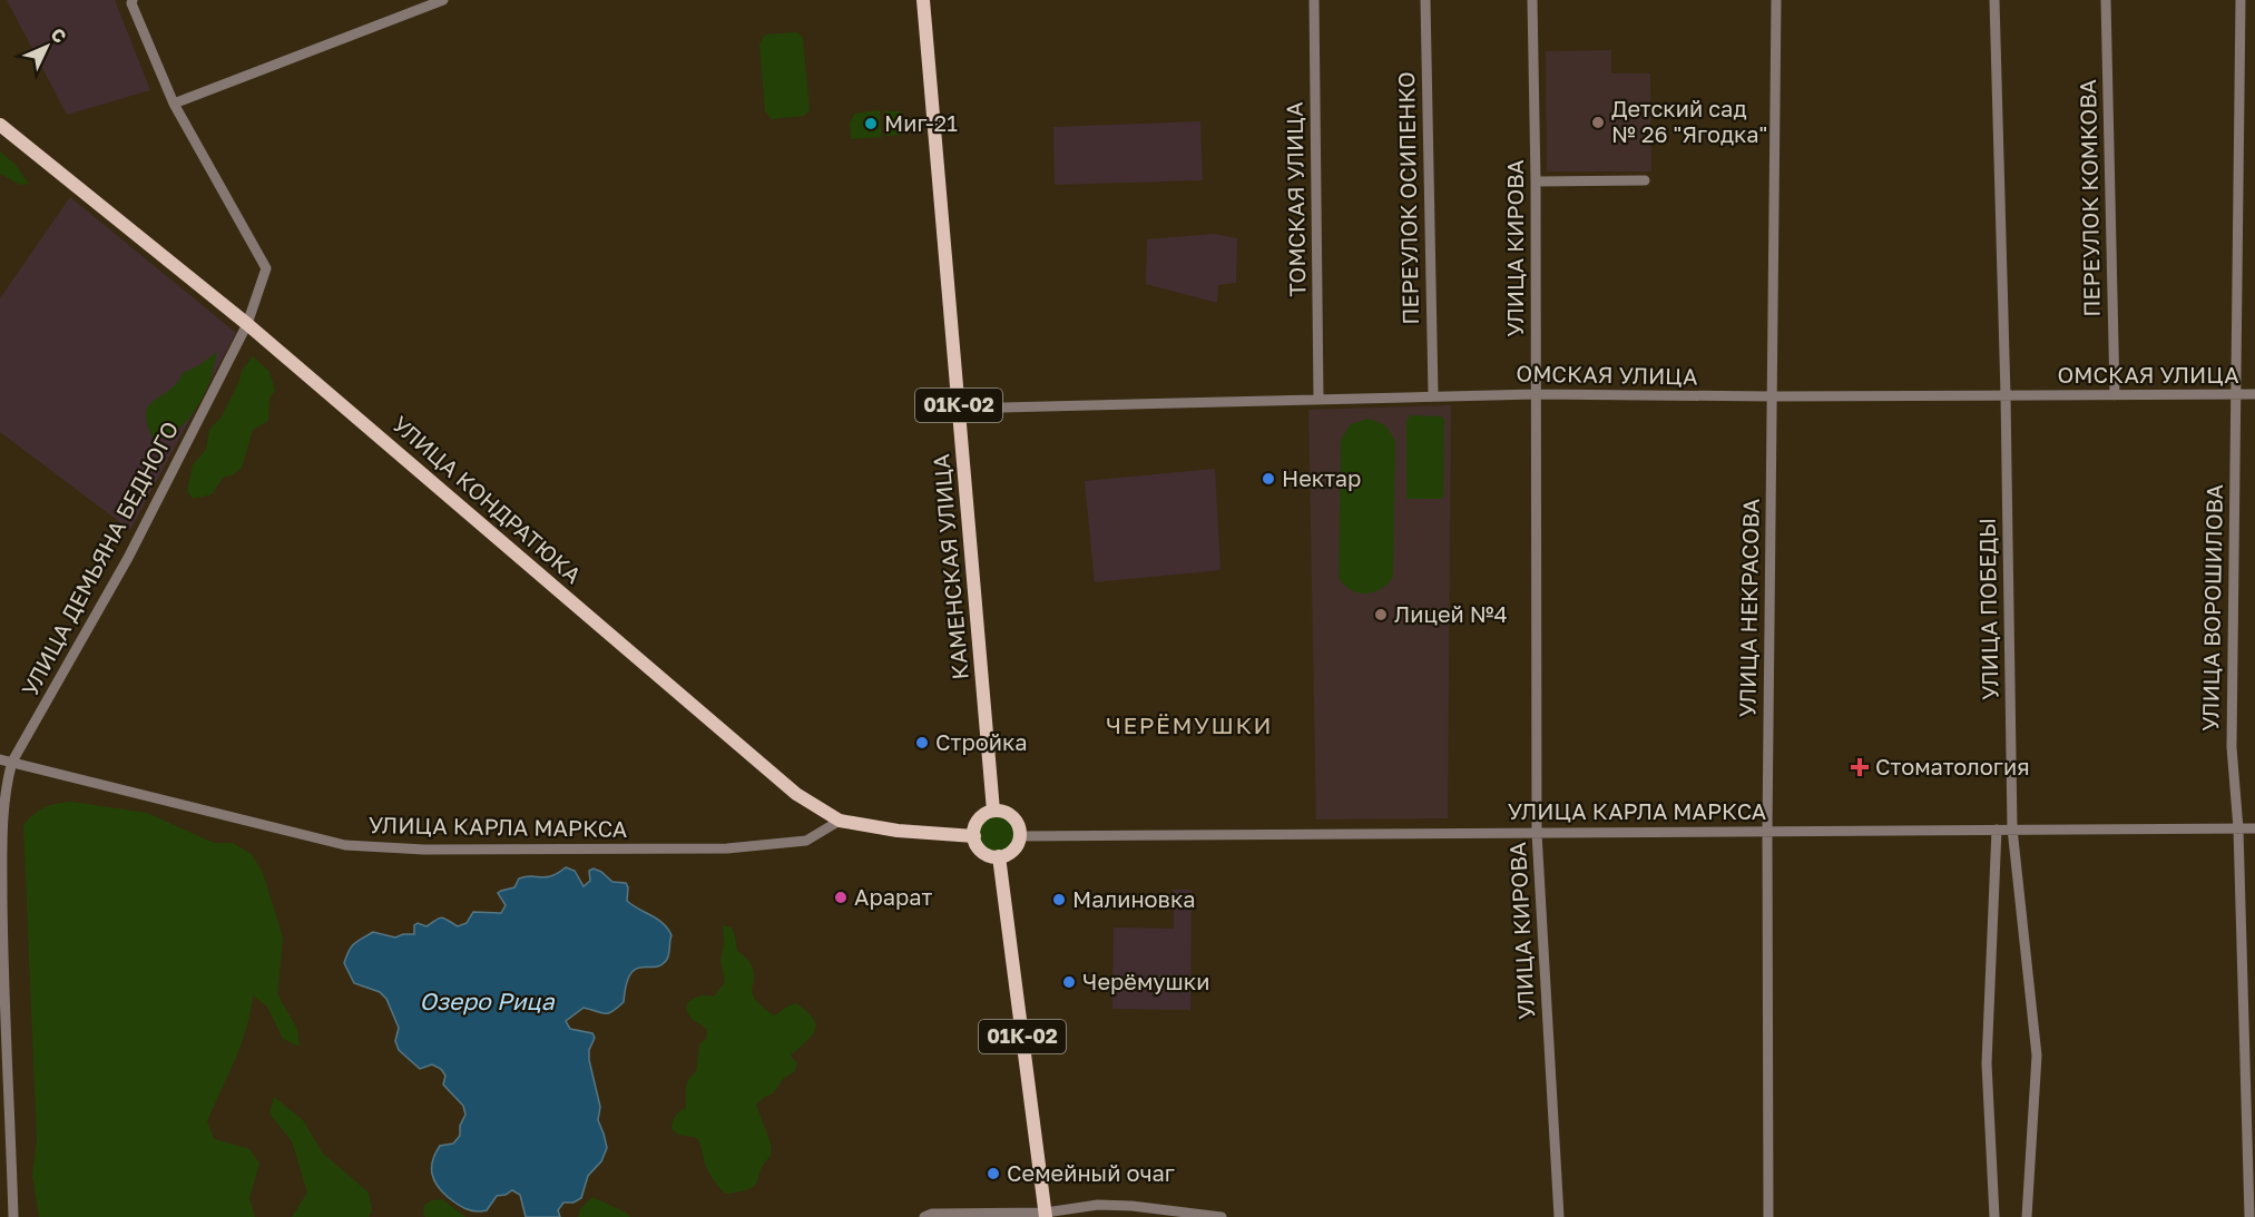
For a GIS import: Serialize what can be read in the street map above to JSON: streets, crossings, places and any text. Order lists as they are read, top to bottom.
{
  "streets": {
    "main road": ["01К-02", "УЛИЦА КОНДРАТЮКА", "КАМЕНСКАЯ УЛИЦА"],
    "street": [
      "ПЕРЕУЛОК ОСИПЕНКО",
      "ПЕРЕУЛОК КОМКОВА",
      "ТОМСКАЯ УЛИЦА",
      "УЛИЦА КИРОВА",
      "ОМСКАЯ УЛИЦА",
      "УЛИЦА ДЕМЬЯНА БЕДНОГО",
      "УЛИЦА НЕКРАСОВА",
      "УЛИЦА ВОРОШИЛОВА",
      "УЛИЦА ПОБЕДЫ",
      "УЛИЦА КАРЛА МАРКСА"
    ]
  },
  "crossings": [
    ["ПЕРЕУЛОК ОСИПЕНКО", "ОМСКАЯ УЛИЦА"],
    ["ПЕРЕУЛОК КОМКОВА", "ОМСКАЯ УЛИЦА"],
    ["ТОМСКАЯ УЛИЦА", "ОМСКАЯ УЛИЦА"],
    ["УЛИЦА КИРОВА", "ОМСКАЯ УЛИЦА"],
    ["УЛИЦА КИРОВА", "УЛИЦА КАРЛА МАРКСА"],
    ["ОМСКАЯ УЛИЦА", "КАМЕНСКАЯ УЛИЦА"],
    ["ОМСКАЯ УЛИЦА", "УЛИЦА НЕКРАСОВА"],
    ["ОМСКАЯ УЛИЦА", "УЛИЦА ВОРОШИЛОВА"],
    ["ОМСКАЯ УЛИЦА", "УЛИЦА ПОБЕДЫ"],
    ["01К-02", "УЛИЦА КОНДРАТЮКА"],
    ["01К-02", "КАМЕНСКАЯ УЛИЦА"],
    ["01К-02", "УЛИЦА КАРЛА МАРКСА"],
    ["УЛИЦА КОНДРАТЮКА", "УЛИЦА ДЕМЬЯНА БЕДНОГО"],
    ["УЛИЦА КОНДРАТЮКА", "КАМЕНСКАЯ УЛИЦА"],
    ["УЛИЦА КОНДРАТЮКА", "УЛИЦА КАРЛА МАРКСА"],
    ["УЛИЦА ДЕМЬЯНА БЕДНОГО", "УЛИЦА КАРЛА МАРКСА"],
    ["КАМЕНСКАЯ УЛИЦА", "УЛИЦА КАРЛА МАРКСА"],
    ["УЛИЦА НЕКРАСОВА", "УЛИЦА КАРЛА МАРКСА"],
    ["УЛИЦА ВОРОШИЛОВА", "УЛИЦА КАРЛА МАРКСА"],
    ["УЛИЦА ПОБЕДЫ", "УЛИЦА КАРЛА МАРКСА"]
  ],
  "districts": ["ЧЕРЁМУШКИ"],
  "water": ["Озеро Рица"],
  "places": {
    "other": [
      "Детский сад № 26 \"Ягодка\"",
      "Миг-21",
      "Нектар",
      "Лицей №4",
      "Стройка",
      "Арарат",
      "Малиновка",
      "Черёмушки",
      "Семейный очаг"
    ],
    "health": ["Стоматология"]
  },
  "north": "top right"
}
